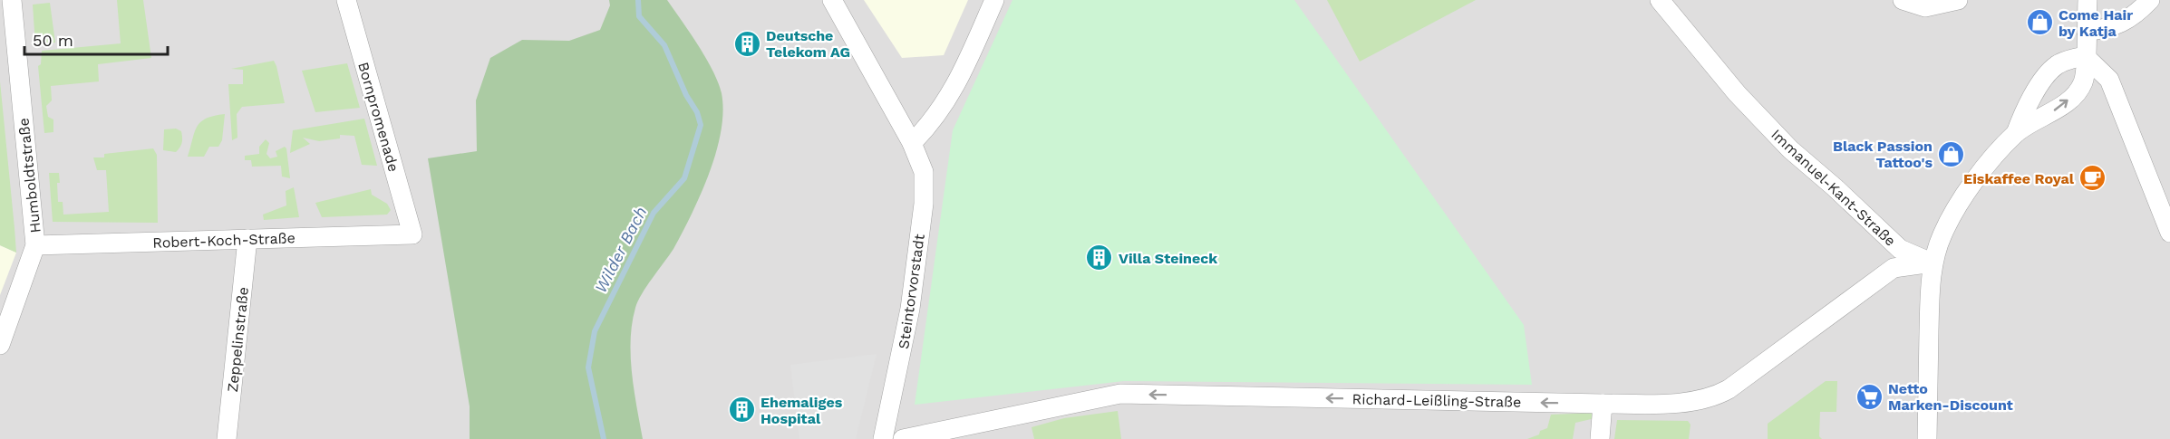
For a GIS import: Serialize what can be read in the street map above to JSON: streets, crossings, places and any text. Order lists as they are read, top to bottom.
{
  "streets": {
    "street": [
      "Bornpromenade",
      "Humboldtstraße",
      "Immanuel-Kant-Straße",
      "Robert-Koch-Straße",
      "Steintorvorstadt",
      "Zeppelinstraße",
      "Richard-Leißling-Straße"
    ]
  },
  "crossings": [
    ["Bornpromenade", "Robert-Koch-Straße"],
    ["Humboldtstraße", "Robert-Koch-Straße"],
    ["Immanuel-Kant-Straße", "Richard-Leißling-Straße"],
    ["Robert-Koch-Straße", "Zeppelinstraße"]
  ],
  "one_way": ["Richard-Leißling-Straße"],
  "water": ["Wilder Bach"],
  "places": {
    "shop": ["Come Hair by Katja", "Black Passion Tattoo's"],
    "building": ["Deutsche Telekom AG", "Villa Steineck", "Ehemaliges Hospital"],
    "cafe": ["Eiskaffee Royal"],
    "supermarket": ["Netto Marken-Discount"]
  },
  "scale_bar": "50 m"
}
